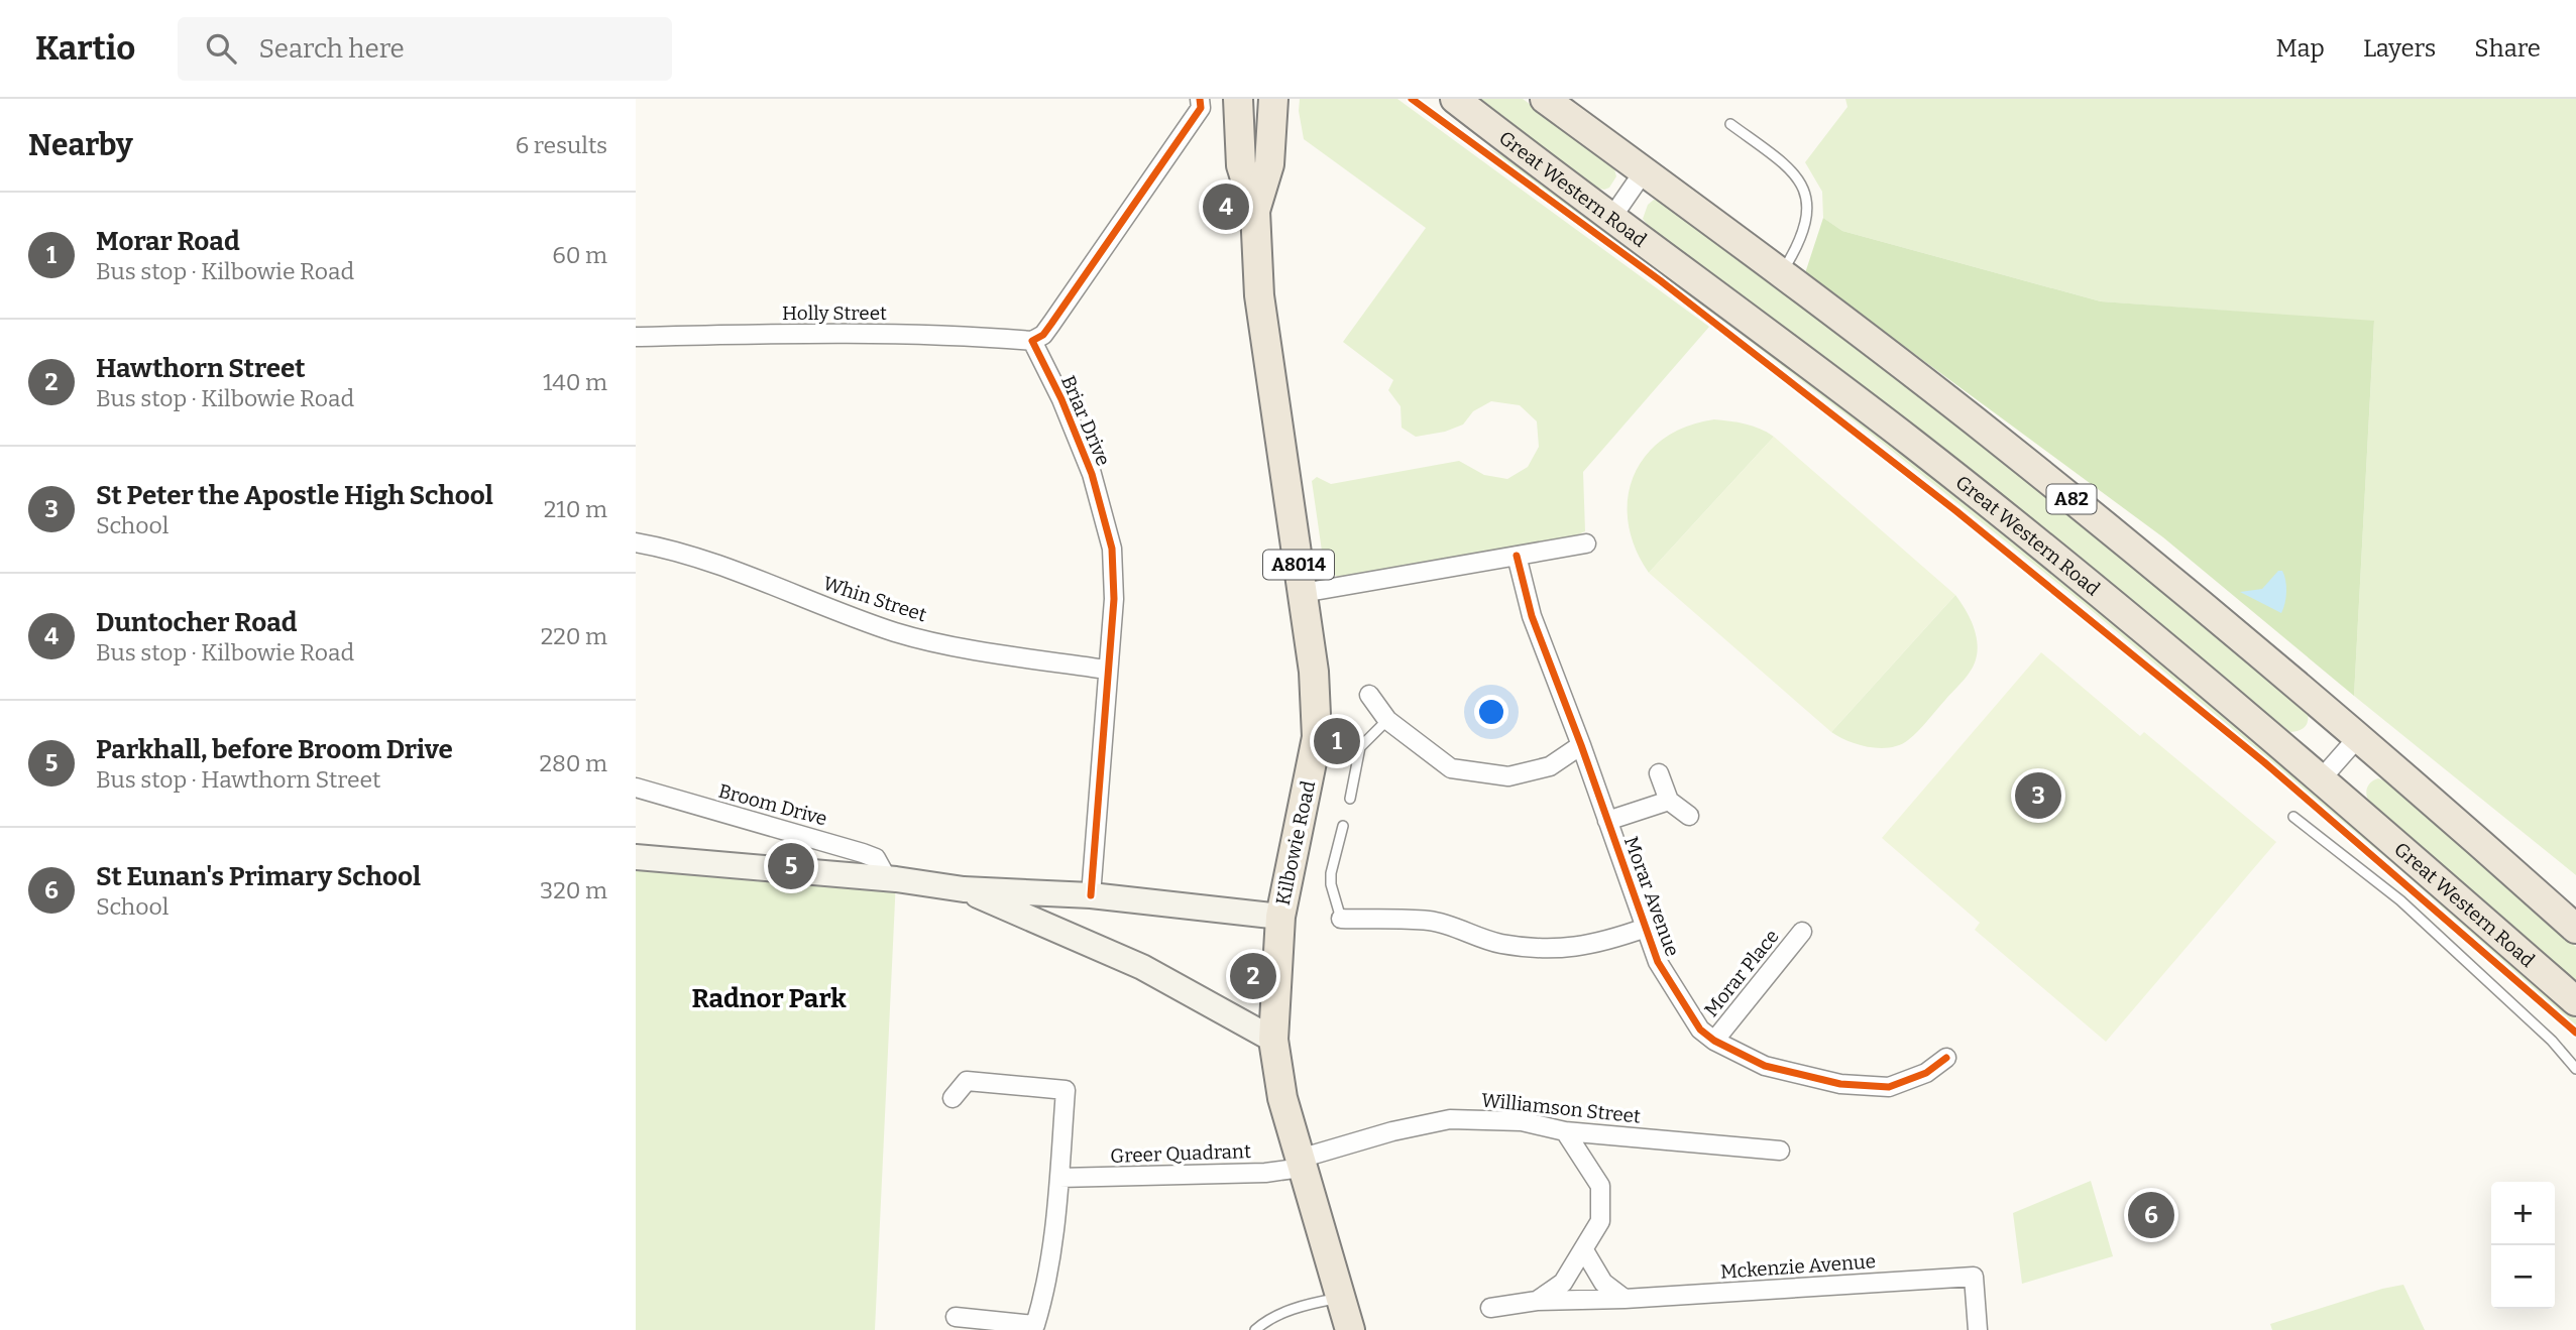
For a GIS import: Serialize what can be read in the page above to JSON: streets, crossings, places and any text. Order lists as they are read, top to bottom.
{
  "streets": {
    "main road": [
      "Great Western Road",
      "A82",
      "A8014",
      "Kilbowie Road"
    ],
    "street": [
      "Holly Street",
      "Briar Drive",
      "Whin Street",
      "Broom Drive",
      "Morar Avenue",
      "Morar Place",
      "Williamson Street",
      "Greer Quadrant",
      "Mckenzie Avenue"
    ]
  },
  "crossings": [
    ["Holly Street", "Briar Drive"],
    ["Briar Drive", "Whin Street"],
    ["A8014", "Kilbowie Road"],
    ["Kilbowie Road", "Williamson Street"],
    ["Kilbowie Road", "Greer Quadrant"],
    ["Morar Avenue", "Morar Place"],
    ["Williamson Street", "Greer Quadrant"],
    ["Williamson Street", "Mckenzie Avenue"]
  ],
  "districts": ["Radnor Park"],
  "page": {
    "header": "Kartio",
    "search": "Search here",
    "nav": ["Map", "Layers", "Share"],
    "heading": ["Nearby", "6 results"],
    "pins": [
      "4",
      "1",
      "3",
      "5",
      "2",
      "6"
    ],
    "list": [
      {
        "mark": "1",
        "name": "Morar Road",
        "note": "Bus stop · Kilbowie Road",
        "value": "60 m"
      },
      {
        "mark": "2",
        "name": "Hawthorn Street",
        "note": "Bus stop · Kilbowie Road",
        "value": "140 m"
      },
      {
        "mark": "3",
        "name": "St Peter the Apostle High School",
        "note": "School",
        "value": "210 m"
      },
      {
        "mark": "4",
        "name": "Duntocher Road",
        "note": "Bus stop · Kilbowie Road",
        "value": "220 m"
      },
      {
        "mark": "5",
        "name": "Parkhall, before Broom Drive",
        "note": "Bus stop · Hawthorn Street",
        "value": "280 m"
      },
      {
        "mark": "6",
        "name": "St Eunan's Primary School",
        "note": "School",
        "value": "320 m"
      }
    ],
    "map_buttons": ["+", "−"]
  }
}
